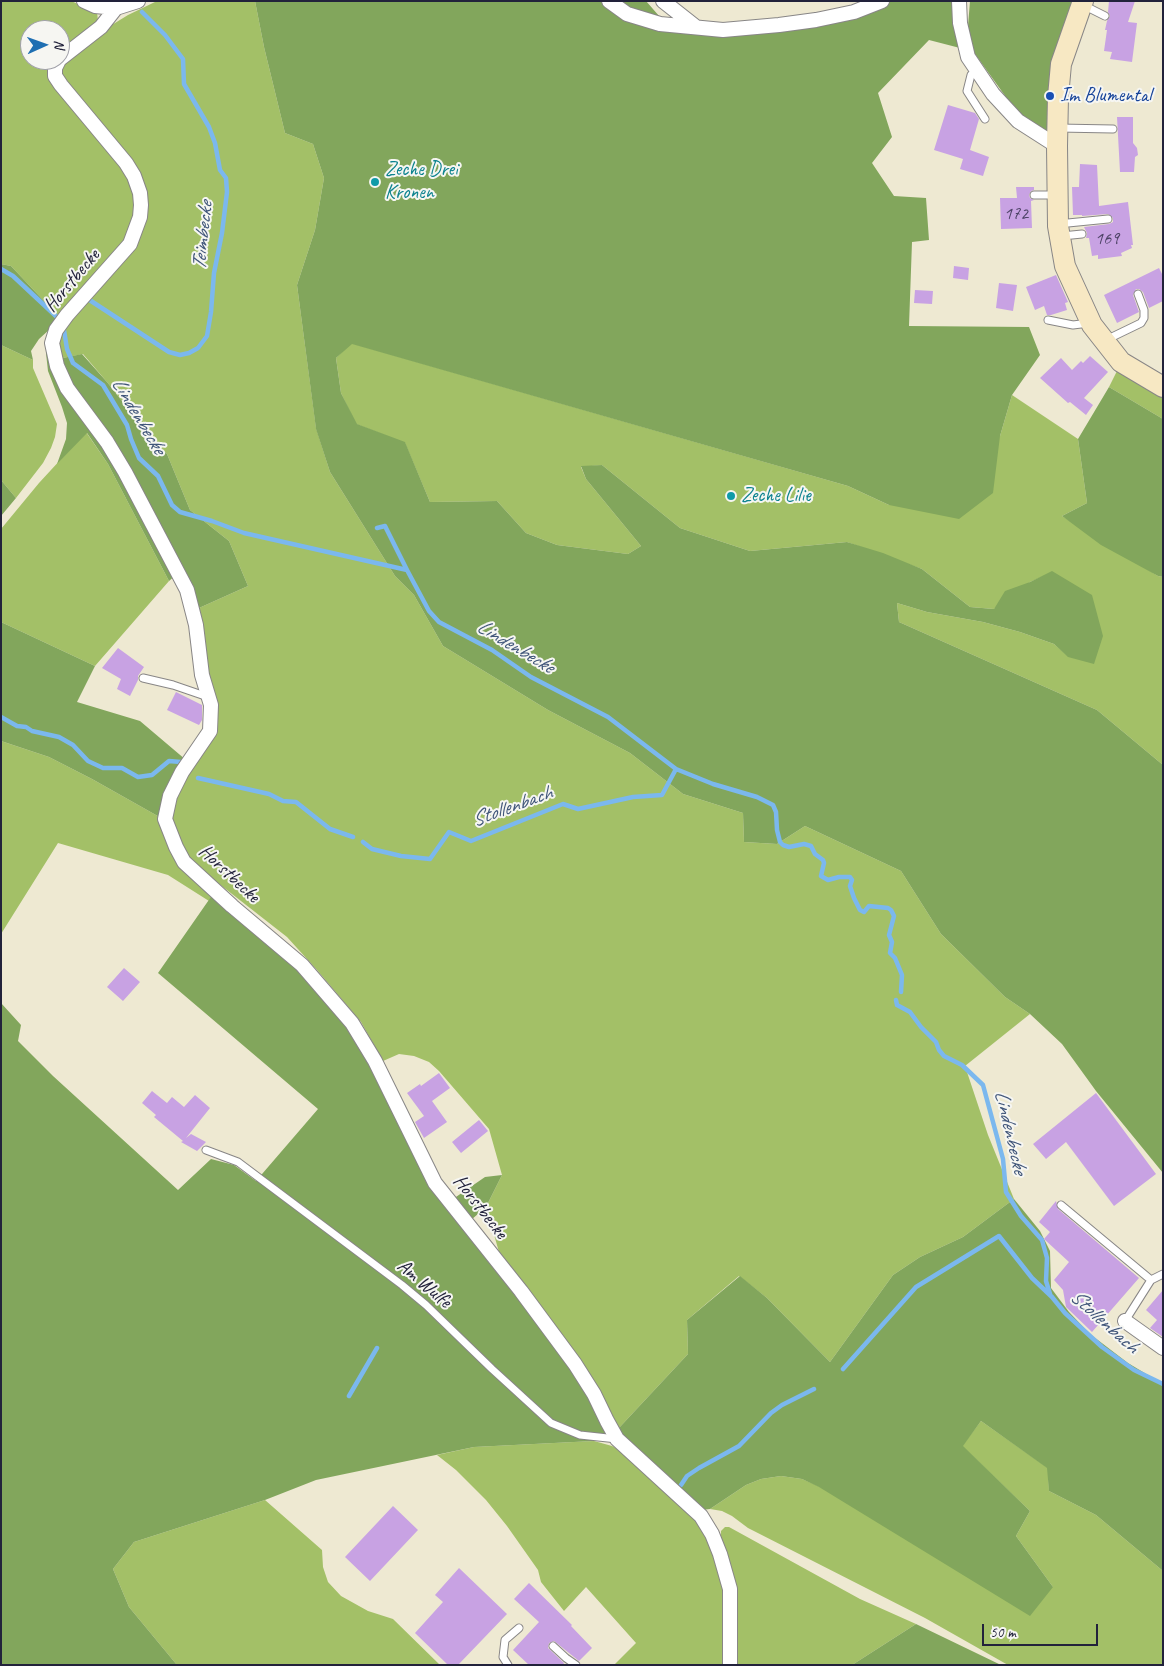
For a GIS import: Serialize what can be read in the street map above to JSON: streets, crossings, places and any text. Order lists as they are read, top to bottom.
{
  "streets": {
    "street": ["Horstbecke"],
    "lane": ["Am Wulfe"]
  },
  "crossings": [
    ["Horstbecke", "Am Wulfe"]
  ],
  "water": ["Teimbecke", "Lindenbecke", "Stollenbach"],
  "places": ["Im Blumental", "Zeche Drei Kronen", "Zeche Lilie"],
  "house_numbers": ["172", "169"],
  "scale_bar": "50 m",
  "north": "right"
}
